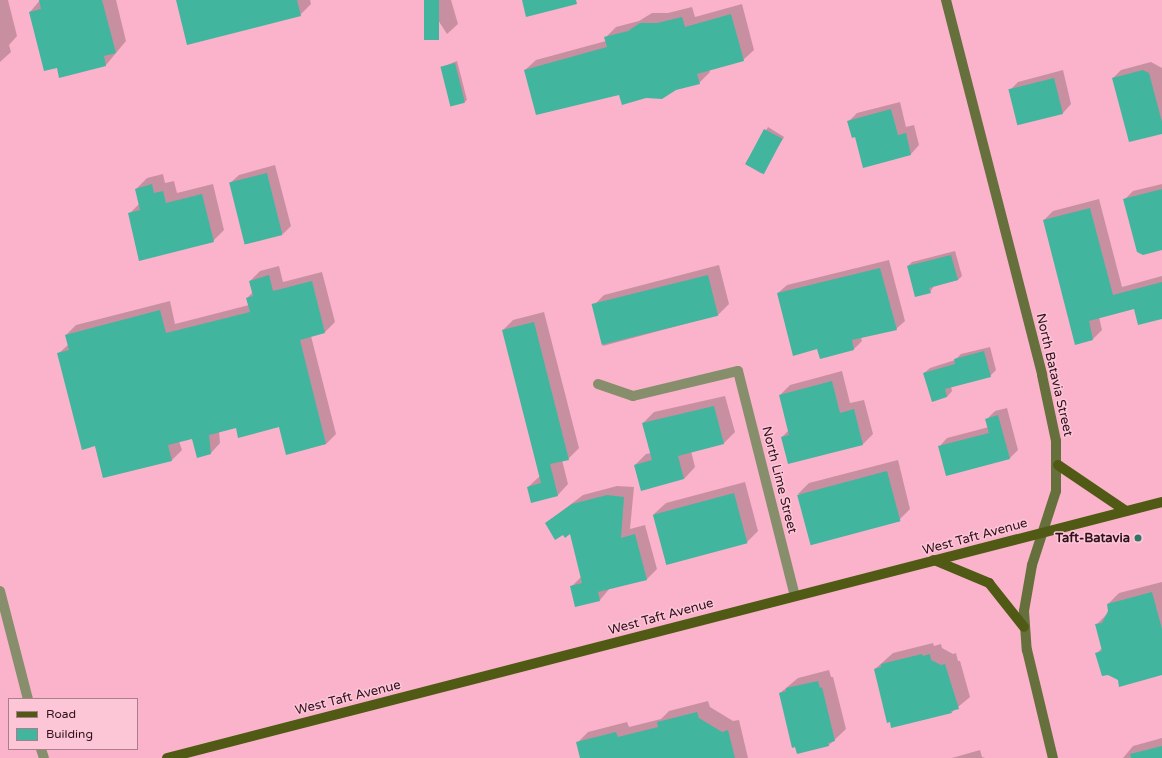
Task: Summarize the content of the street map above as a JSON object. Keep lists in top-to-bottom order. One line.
{"streets":{"main road":["North Batavia Street","West Taft Avenue"],"street":["North Lime Street"]},"crossings":[["North Batavia Street","West Taft Avenue"],["North Lime Street","West Taft Avenue"]],"places":["Taft-Batavia"],"legend":["Road","Building"]}
